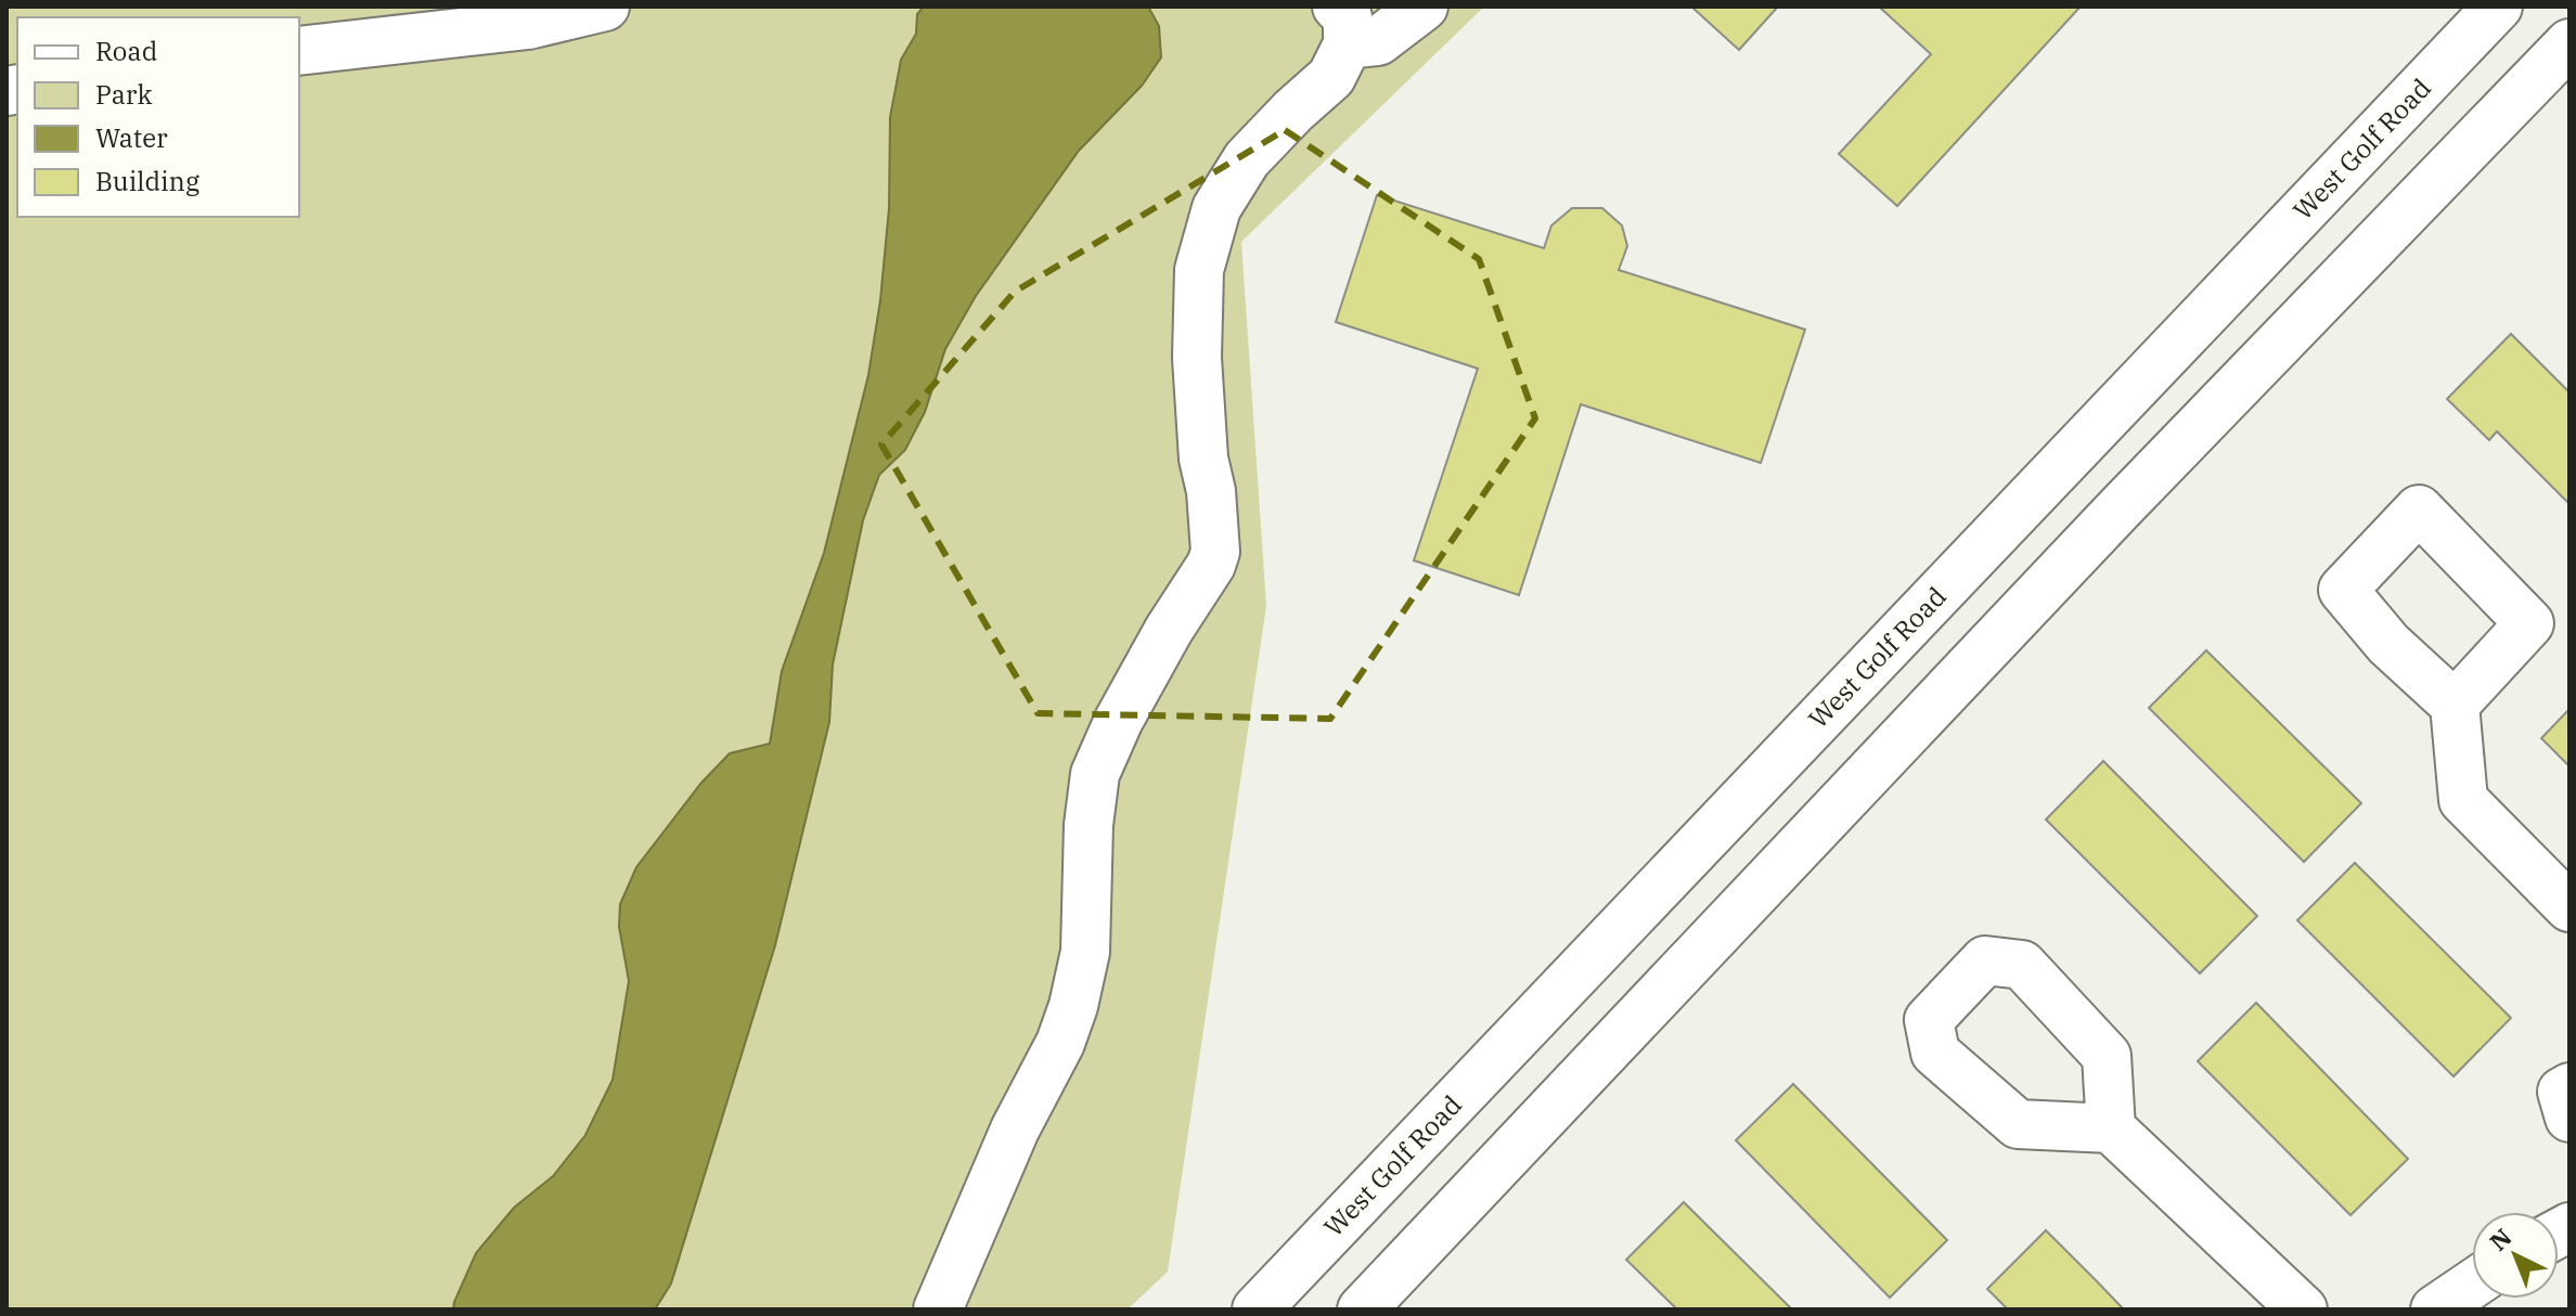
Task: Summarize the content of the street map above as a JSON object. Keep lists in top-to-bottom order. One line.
{"streets":{"main road":["West Golf Road"]},"legend":["Road","Park","Water","Building"],"north":"top left"}
